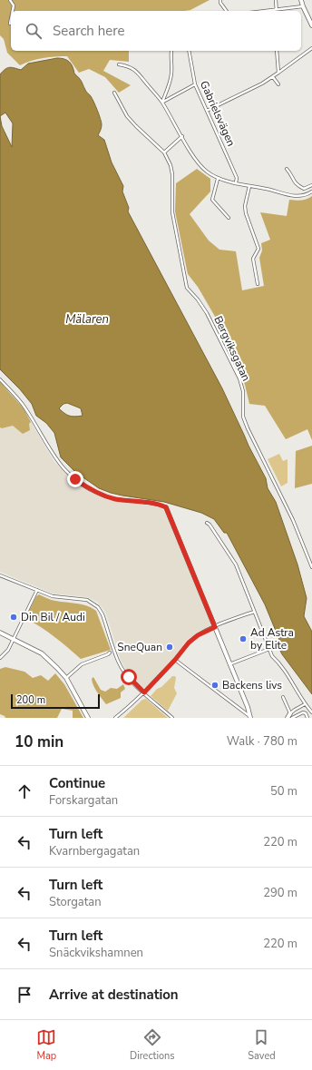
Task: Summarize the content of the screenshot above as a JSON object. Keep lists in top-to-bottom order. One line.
{"streets":{"street":["Gabrielsvägen","Bergviksgatan"]},"water":["Mälaren"],"places":["Din Bil / Audi","Ad Astra by Elite","SneQuan","Backens livs"],"scale_bar":"200 m","page":{"search":"Search here","scale":"200 m","heading":["10 min","Walk · 780 m"],"list":[["Continue","Forskargatan","50 m"],["Turn left","Kvarnbergagatan","220 m"],["Turn left","Storgatan","290 m"],["Turn left","Snäckvikshamnen","220 m"],"Arrive at destination"],"nav":["Map","Directions","Saved"]}}
